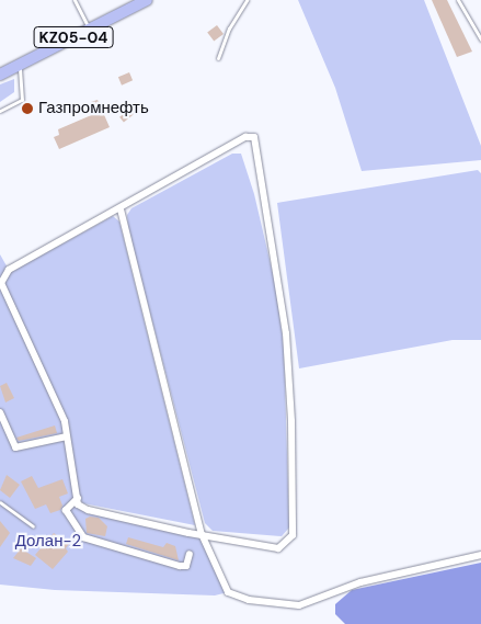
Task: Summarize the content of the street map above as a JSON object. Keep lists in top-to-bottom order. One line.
{"streets":{"main road":["KZ05-04"]},"parks":["Долан-2"],"places":["Газпромнефть"]}
